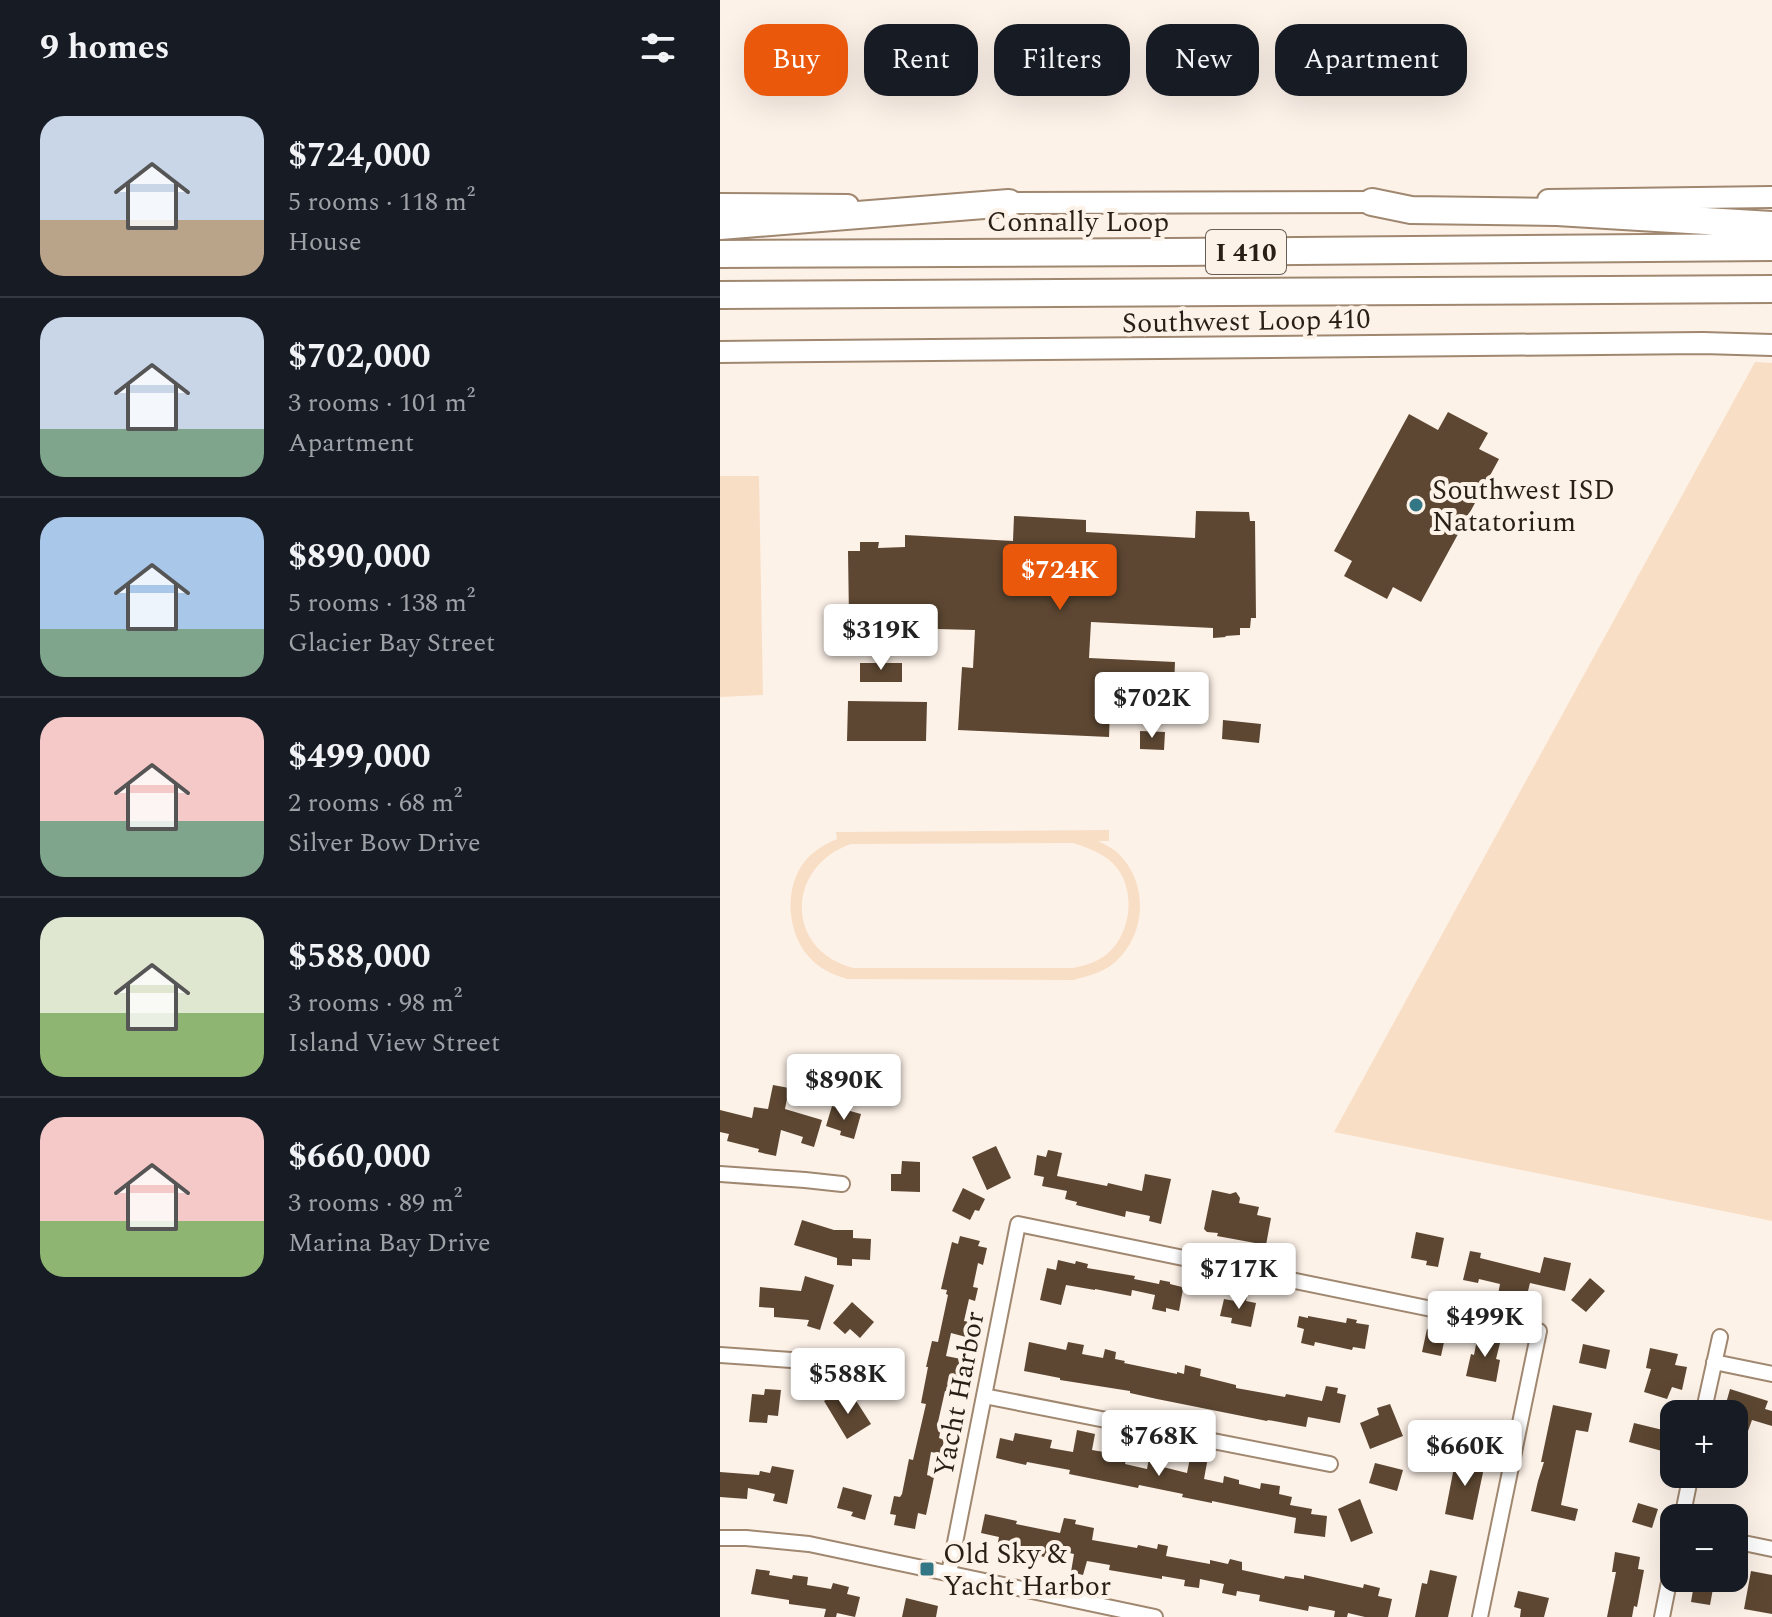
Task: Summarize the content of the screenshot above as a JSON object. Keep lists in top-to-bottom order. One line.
{"streets":{"highway":["Connally Loop","I 410"],"main road":["Southwest Loop 410"],"street":["Yacht Harbor"]},"places":{"other":["Southwest ISD Natatorium"],"transit":["Old Sky & Yacht Harbor"]},"page":{"heading":"9 homes","chip":["Buy","Rent","Filters","New","Apartment"],"list":[{"name":"$724,000","note":"5 rooms · 118 m² · House"},{"name":"$702,000","note":"3 rooms · 101 m² · Apartment"},{"name":"$890,000","note":"5 rooms · 138 m² · Glacier Bay Street"},{"name":"$499,000","note":"2 rooms · 68 m² · Silver Bow Drive"},{"name":"$588,000","note":"3 rooms · 98 m² · Island View Street"},{"name":"$660,000","note":"3 rooms · 89 m² · Marina Bay Drive"}],"price":["$724K","$319K","$702K","$890K","$717K","$499K","$588K","$768K","$660K"],"map_buttons":["+","−"]}}
